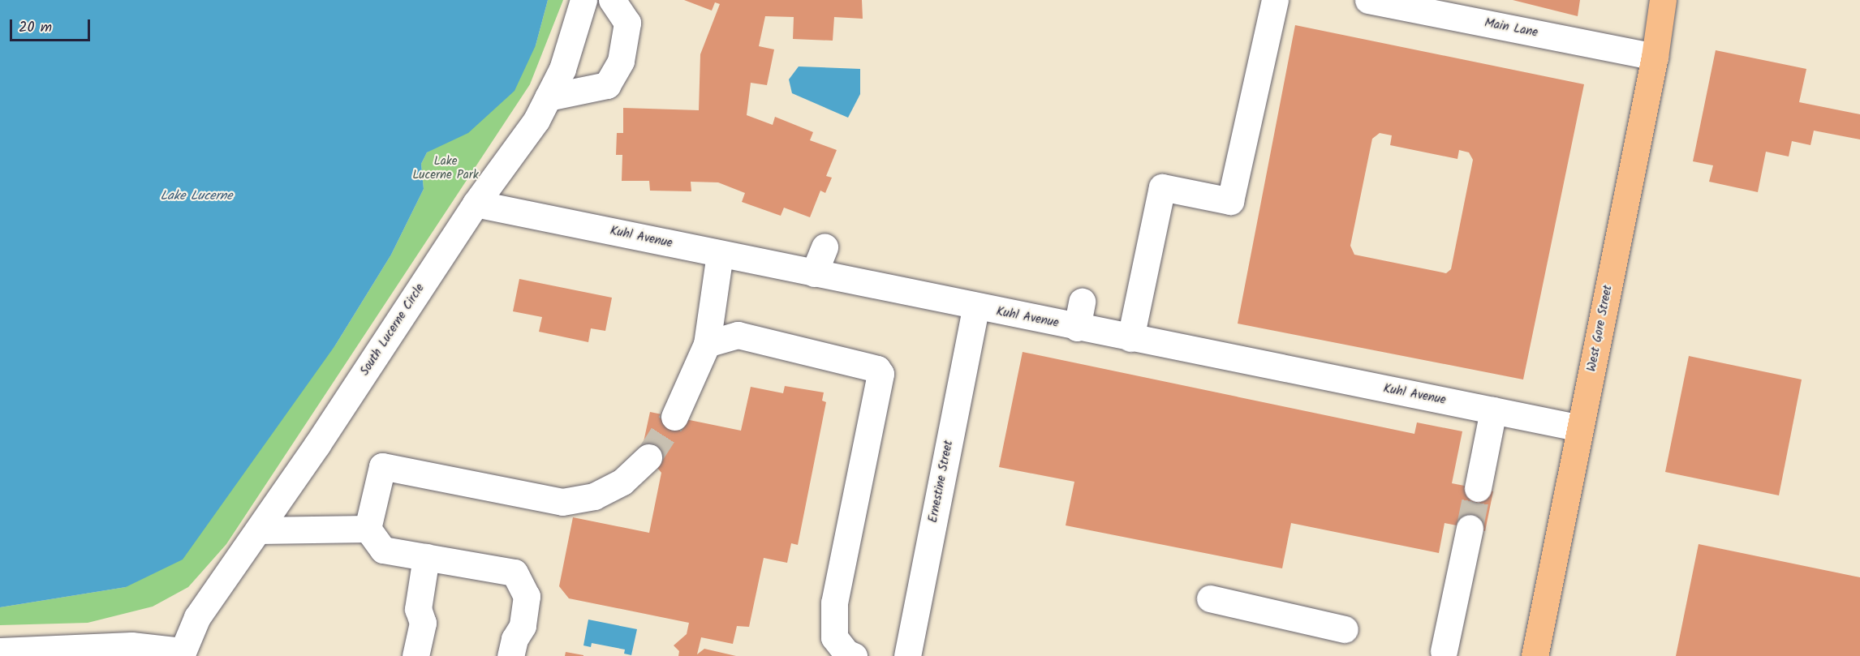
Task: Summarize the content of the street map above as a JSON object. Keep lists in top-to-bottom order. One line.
{"streets":{"main road":["West Gore Street"],"street":["Main Lane","Kuhl Avenue","South Lucerne Circle","Ernestine Street"]},"crossings":[["Main Lane","West Gore Street"],["Kuhl Avenue","West Gore Street"],["Kuhl Avenue","South Lucerne Circle"],["Kuhl Avenue","Ernestine Street"]],"water":["Lake Lucerne"],"parks":["Lake Lucerne Park"],"scale_bar":"20 m"}
